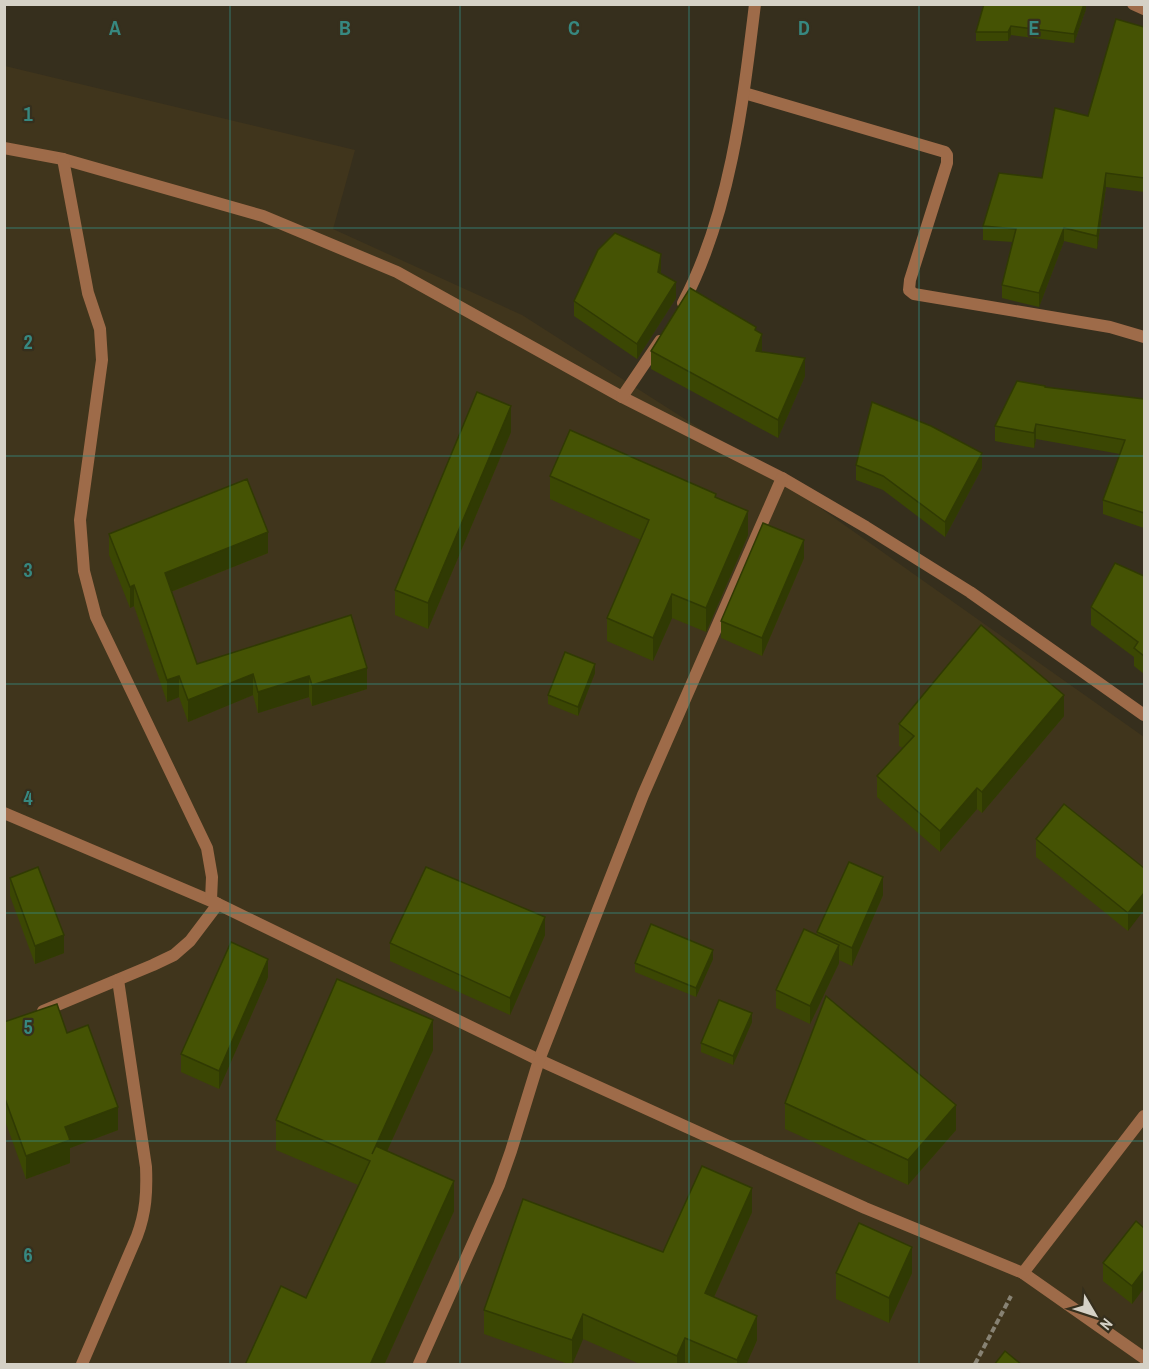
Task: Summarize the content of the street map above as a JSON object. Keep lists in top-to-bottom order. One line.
{"north":"bottom right","grid":{"columns":["A","B","C","D","E"],"rows":["1","2","3","4","5","6"]}}
